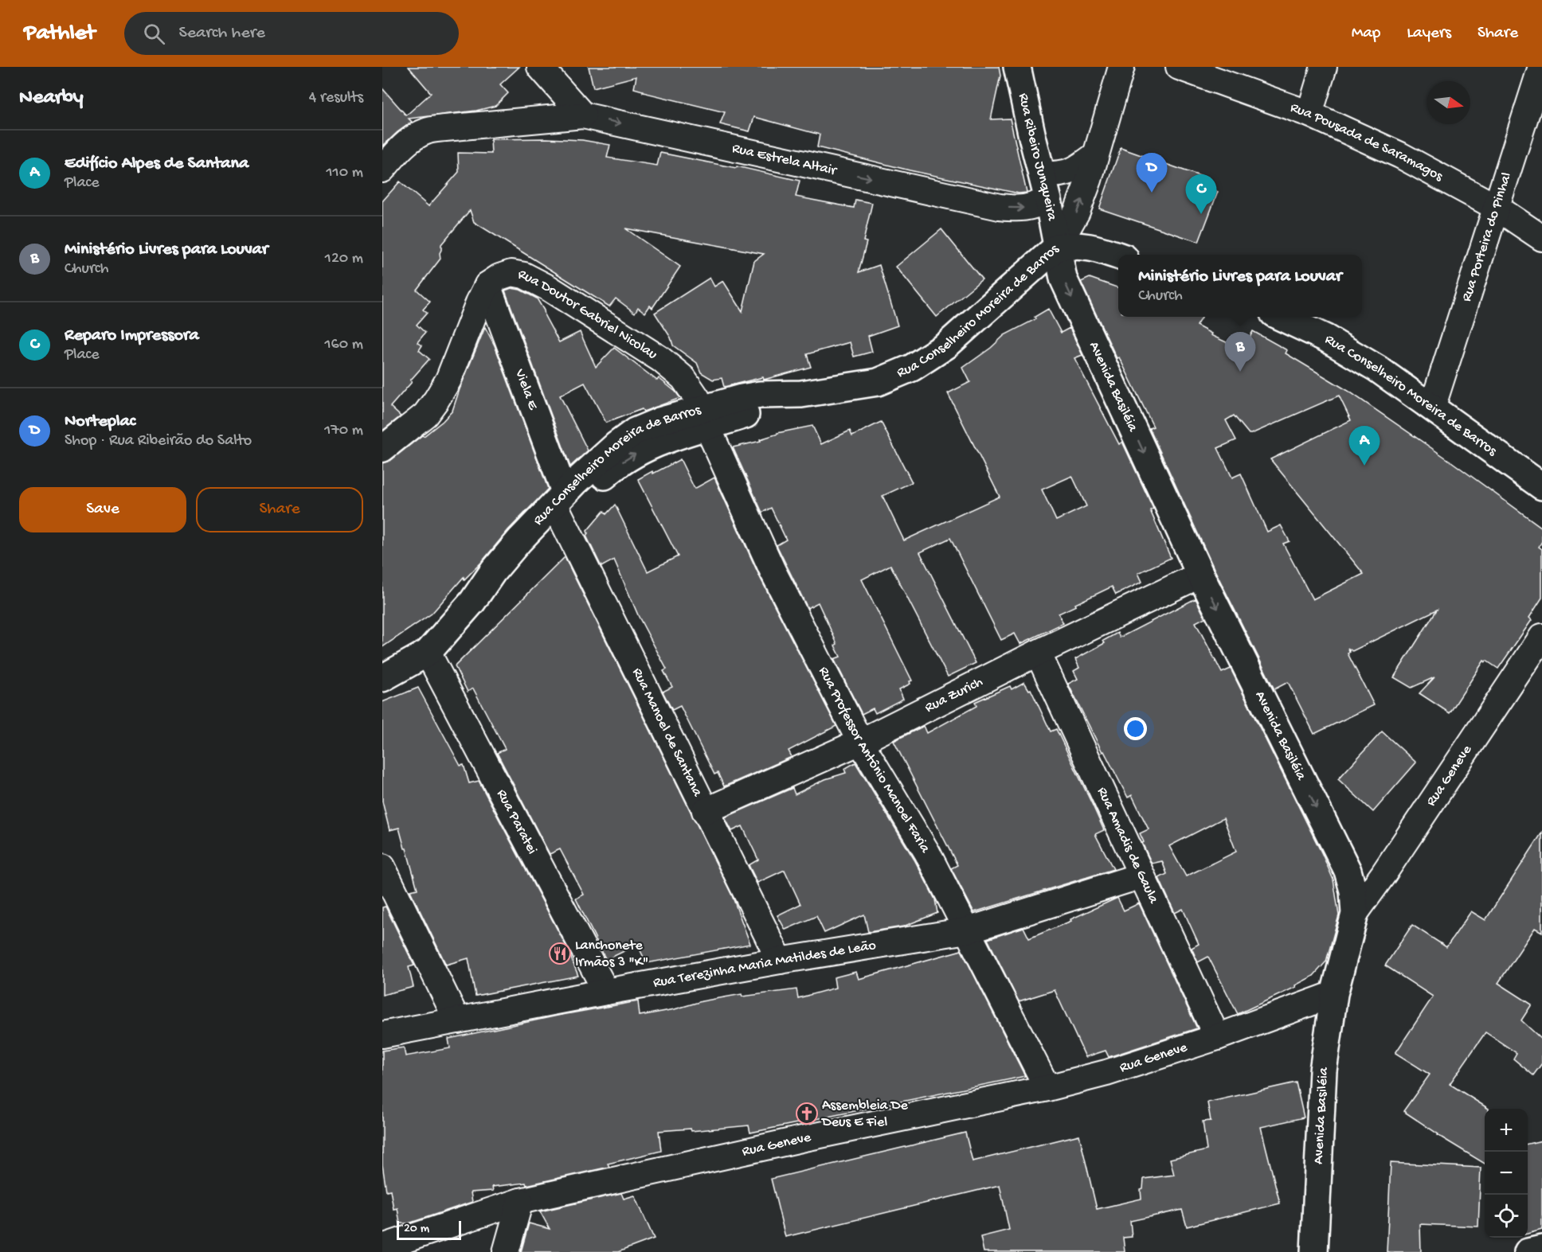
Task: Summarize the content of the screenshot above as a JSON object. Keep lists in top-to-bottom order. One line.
{"streets":{"street":["Rua Pousada de Saramagos","Rua Ribeiro Junqueira","Rua Estrela Altair","Rua Porteira do Pinhal","Rua Conselheiro Moreira de Barros","Rua Doutor Gabriel Nicolau","Avenida Basiléia","Viela E","Rua Zurich","Rua Manoel de Santana","Rua Professor Antônio Manoel Faria","Rua Geneve","Rua Paratei","Rua Amadis de Gaula","Rua Terezinha Maria Matildes de Leão"]},"crossings":[["Rua Pousada de Saramagos","Rua Porteira do Pinhal"],["Rua Ribeiro Junqueira","Rua Estrela Altair"],["Rua Ribeiro Junqueira","Rua Conselheiro Moreira de Barros"],["Rua Ribeiro Junqueira","Avenida Basiléia"],["Rua Porteira do Pinhal","Rua Conselheiro Moreira de Barros"],["Rua Conselheiro Moreira de Barros","Rua Doutor Gabriel Nicolau"],["Rua Conselheiro Moreira de Barros","Avenida Basiléia"],["Rua Conselheiro Moreira de Barros","Viela E"],["Rua Conselheiro Moreira de Barros","Rua Manoel de Santana"],["Rua Conselheiro Moreira de Barros","Rua Professor Antônio Manoel Faria"],["Rua Conselheiro Moreira de Barros","Rua Paratei"],["Rua Doutor Gabriel Nicolau","Viela E"],["Rua Doutor Gabriel Nicolau","Rua Professor Antônio Manoel Faria"],["Avenida Basiléia","Rua Zurich"],["Avenida Basiléia","Rua Geneve"],["Viela E","Rua Manoel de Santana"],["Rua Zurich","Rua Manoel de Santana"],["Rua Zurich","Rua Professor Antônio Manoel Faria"],["Rua Zurich","Rua Amadis de Gaula"],["Rua Manoel de Santana","Rua Terezinha Maria Matildes de Leão"],["Rua Professor Antônio Manoel Faria","Rua Geneve"],["Rua Professor Antônio Manoel Faria","Rua Terezinha Maria Matildes de Leão"],["Rua Geneve","Rua Amadis de Gaula"],["Rua Paratei","Rua Terezinha Maria Matildes de Leão"],["Rua Amadis de Gaula","Rua Terezinha Maria Matildes de Leão"]],"one_way":["Rua Estrela Altair","Avenida Basiléia"],"places":{"restaurant":["Lanchonete Irmãos 3 \"K\""],"church":["Assembleia De Deus E Fiel"]},"scale_bar":"20 m","north":"right","page":{"header":"Pathlet","search":"Search here","nav":["Map","Layers","Share"],"heading":["Nearby","4 results"],"list":[{"mark":"A","name":"Edifício Alpes de Santana","note":"Place","value":"110 m"},{"mark":"B","name":"Ministério Livres para Louvar","note":"Church","value":"120 m"},{"mark":"C","name":"Reparo Impressora","note":"Place","value":"160 m"},{"mark":"D","name":"Norteplac","note":"Shop · Rua Ribeirão do Salto","value":"170 m"}],"pins":["D","C","B","A"],"popup":["Ministério Livres para Louvar","Church"],"buttons":["Save","Share"],"map_buttons":["+","−"],"scale":"20 m"}}
